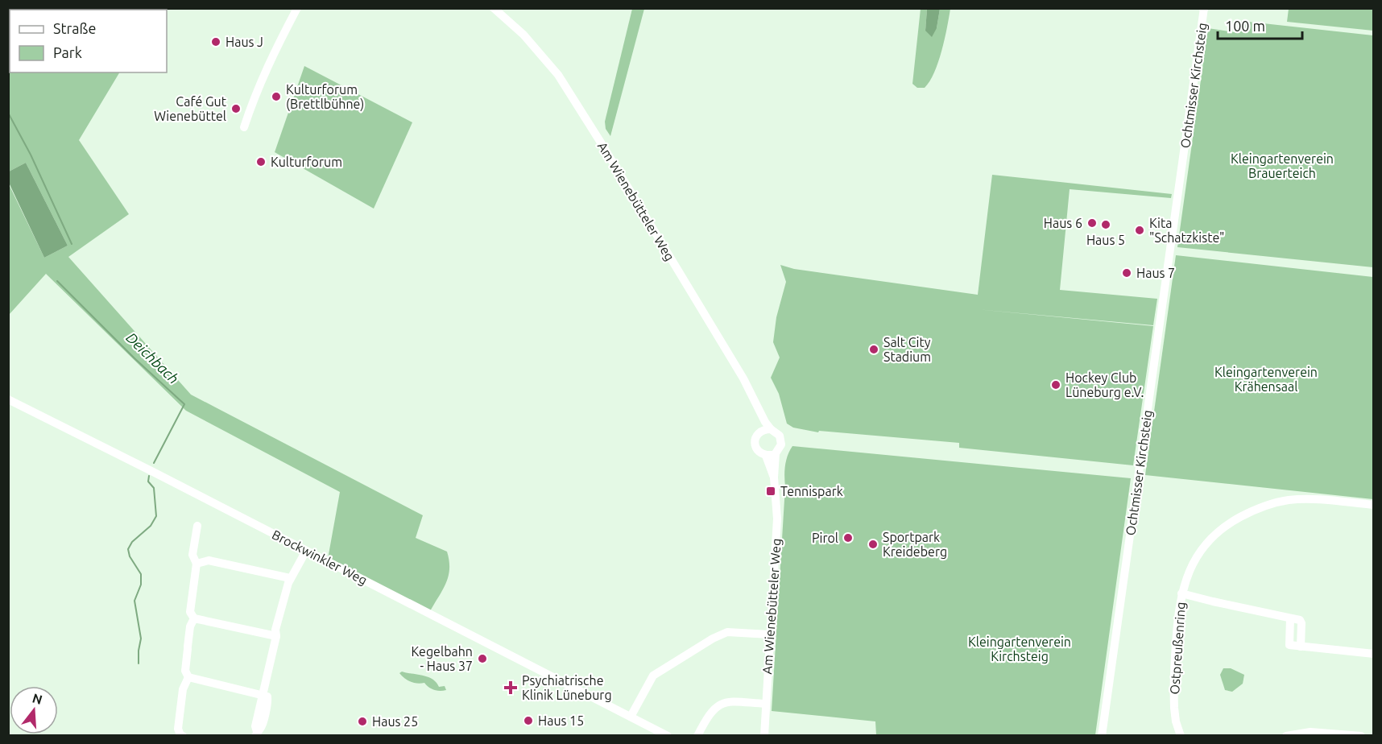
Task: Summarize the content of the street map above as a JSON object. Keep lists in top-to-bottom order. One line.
{"streets":{"street":["Ochtmisser Kirchsteig","Am Wienebütteler Weg","Brockwinkler Weg","Ostpreußenring"]},"water":["Deichbach"],"parks":["Kleingartenverein Brauerteich","Kleingartenverein Krähensaal","Kleingartenverein Kirchsteig"],"places":{"other":["Haus J","Kulturforum (Brettlbühne)","Café Gut Wienebüttel","Kulturforum","Haus 6","Haus 5","Kita \"Schatzkiste\"","Haus 7","Salt City Stadium","Hockey Club Lüneburg e.V.","Pirol","Sportpark Kreideberg","Kegelbahn - Haus 37","Haus 15","Haus 25"],"transit":["Tennispark"],"health":["Psychiatrische Klinik Lüneburg"]},"legend":["Straße","Park"],"scale_bar":"100 m","north":"top"}
